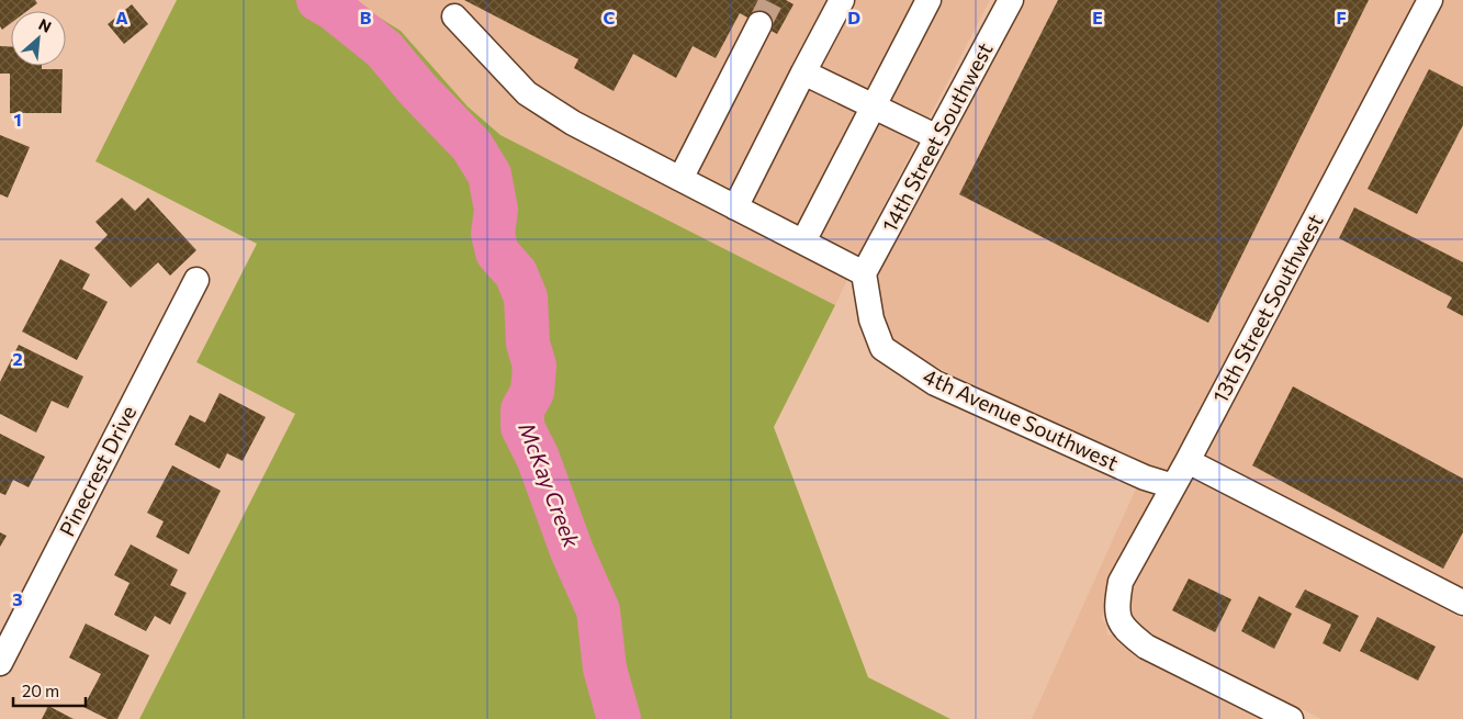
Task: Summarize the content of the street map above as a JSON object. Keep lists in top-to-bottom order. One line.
{"streets":{"street":["14th Street Southwest","13th Street Southwest","4th Avenue Southwest","Pinecrest Drive"]},"crossings":[["14th Street Southwest","4th Avenue Southwest"],["13th Street Southwest","4th Avenue Southwest"]],"water":["McKay Creek"],"scale_bar":"20 m","north":"top right","grid":{"columns":["A","B","C","D","E","F"],"rows":["1","2","3"]}}
